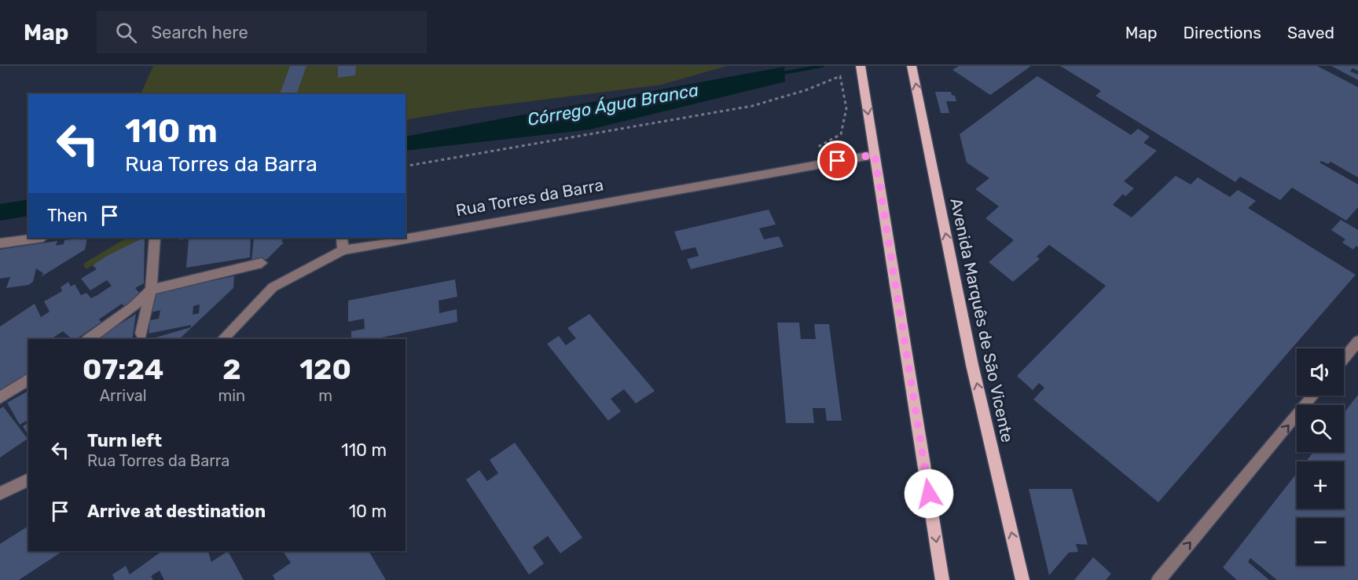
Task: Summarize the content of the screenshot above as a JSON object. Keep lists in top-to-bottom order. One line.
{"streets":{"main road":["Avenida Marquês de São Vicente"],"street":["Rua Torres da Barra"]},"water":["Córrego Água Branca"],"page":{"header":"Map","search":"Search here","nav":["Map","Directions","Saved"],"turn":["110 m","Rua Torres da Barra"],"then":"Then","eta":["07:24","Arrival","2","min","120","m"],"map_buttons":["+","−"],"list":[{"name":"Turn left","note":"Rua Torres da Barra","value":"110 m"},{"name":"Arrive at destination","value":"10 m"}]}}
